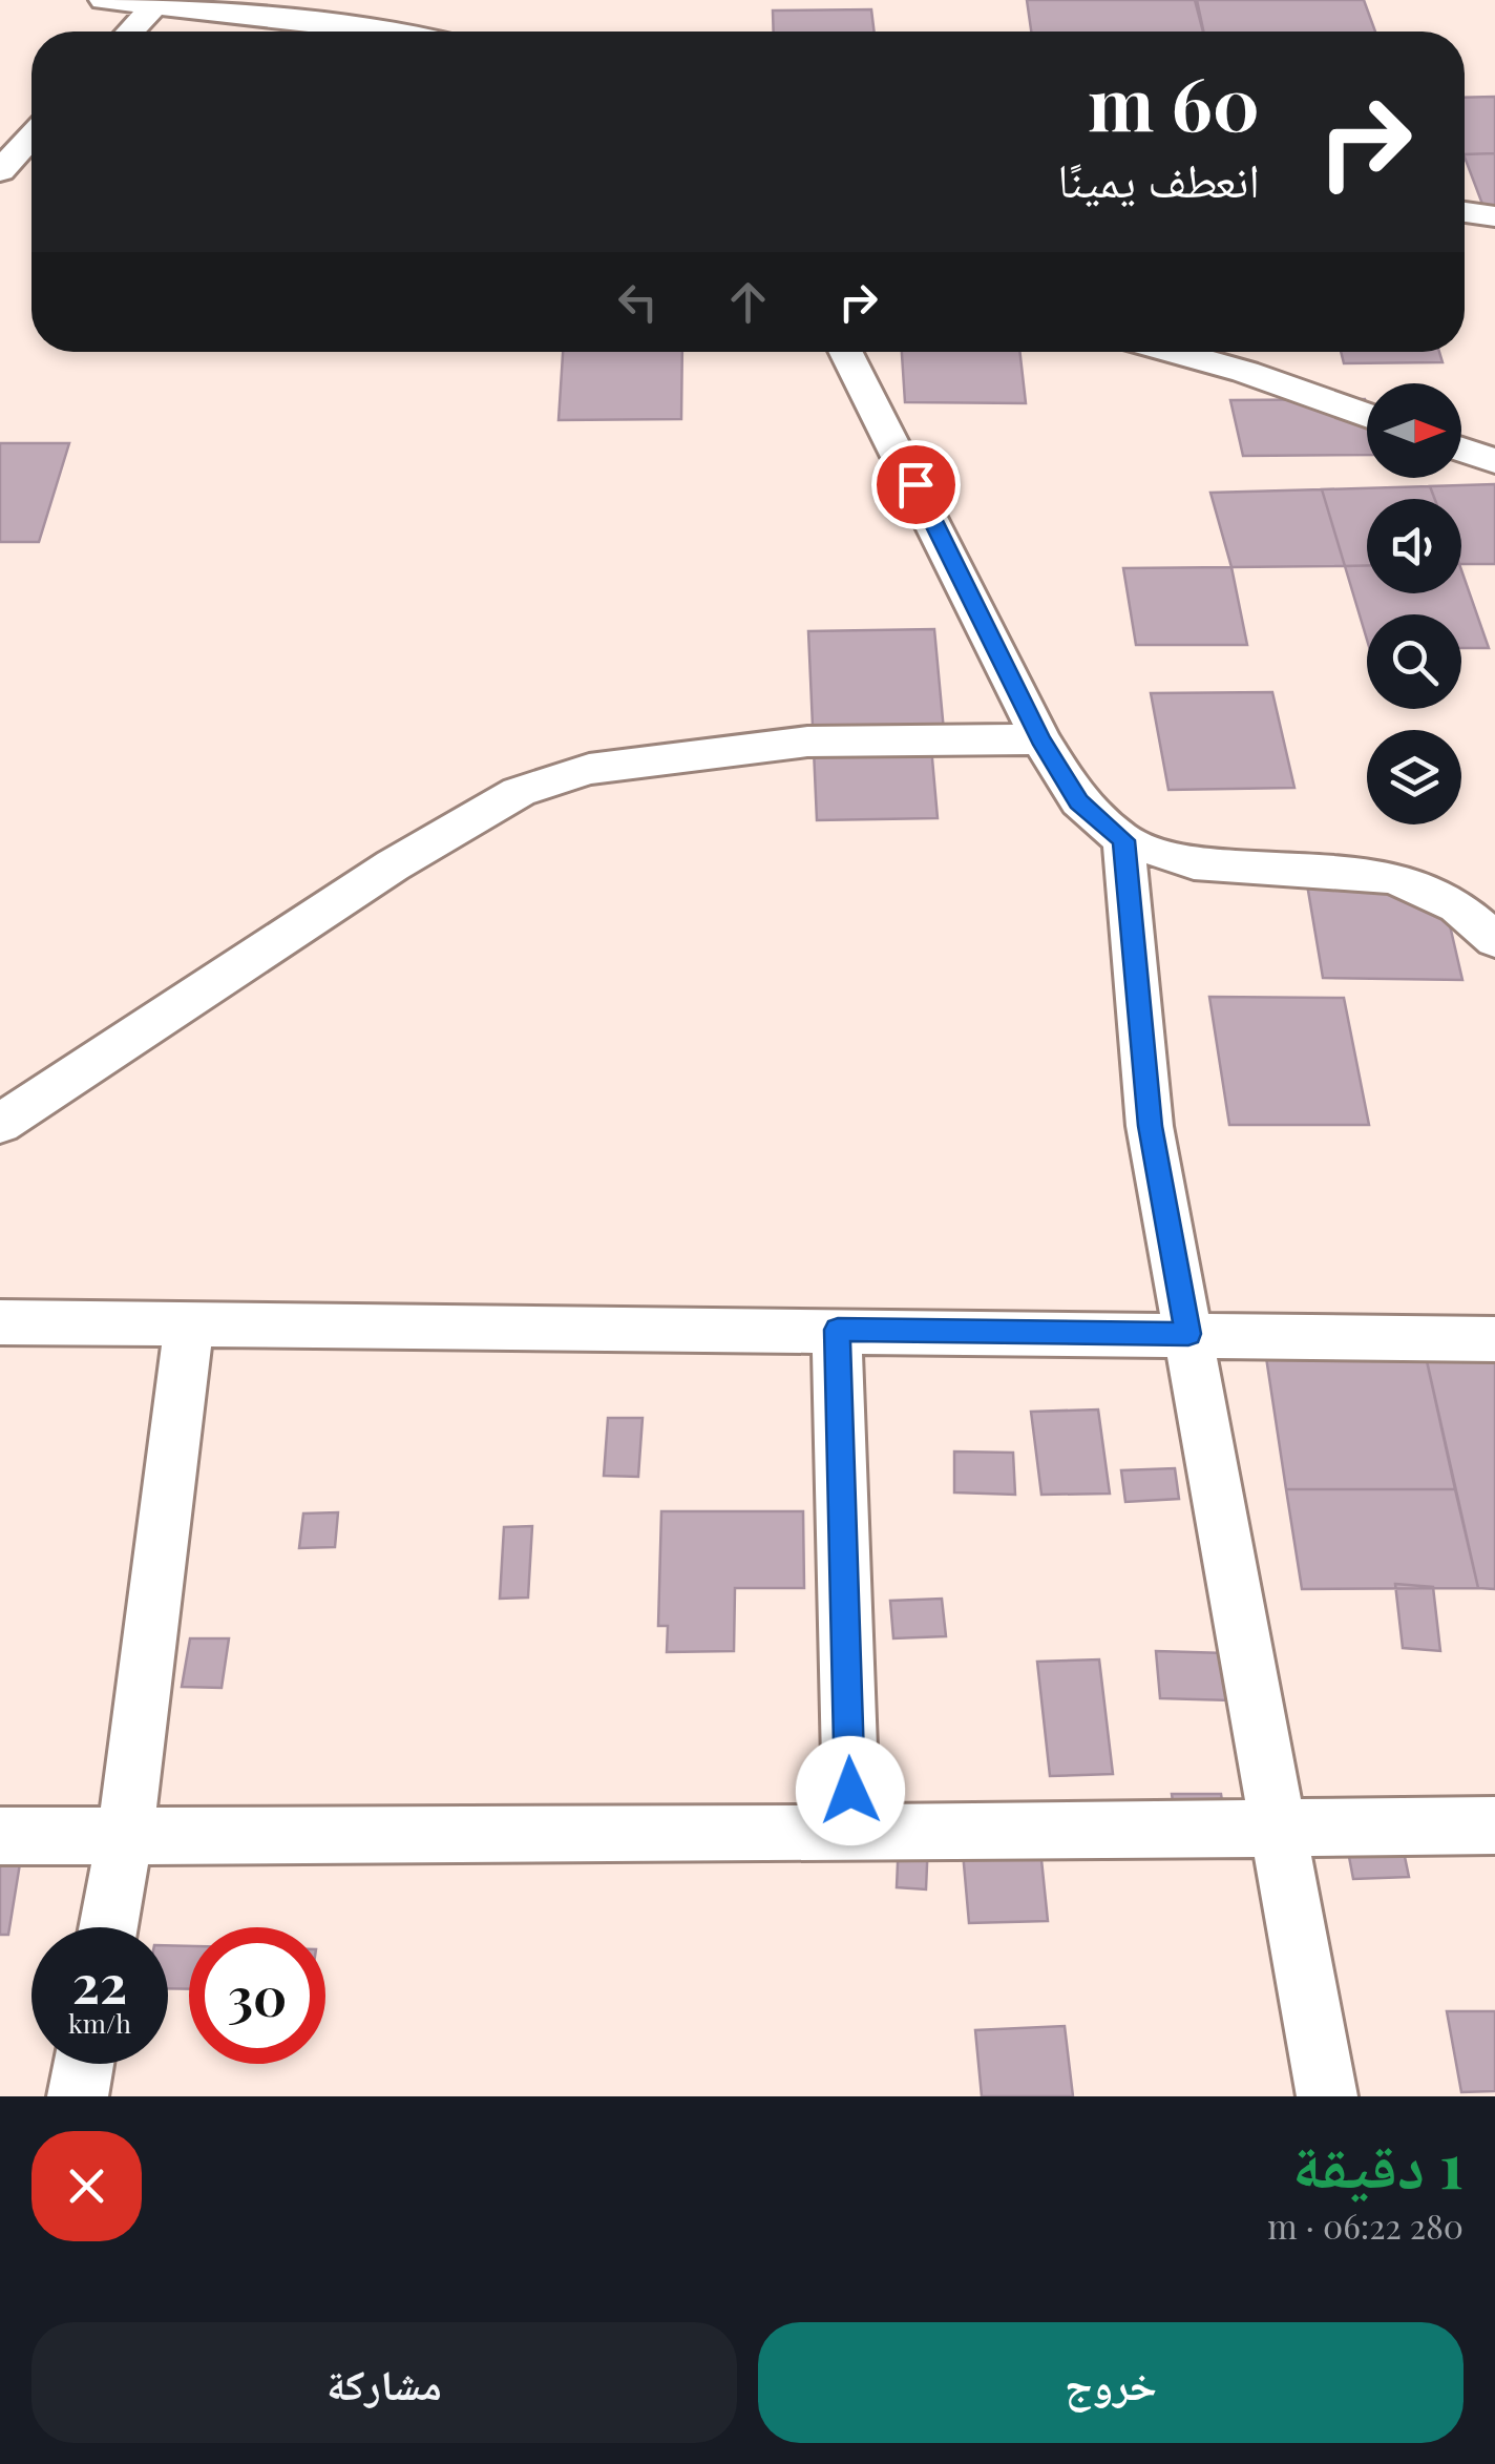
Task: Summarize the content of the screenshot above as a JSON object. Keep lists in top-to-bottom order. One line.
{"north":"right","page":{"turn":["60 m","انعطف يمينًا"],"speed":"22 km/h","limit":"30","heading":["1 دقيقة","280 m · 06:22"],"buttons":["خروج","مشاركة"]}}
